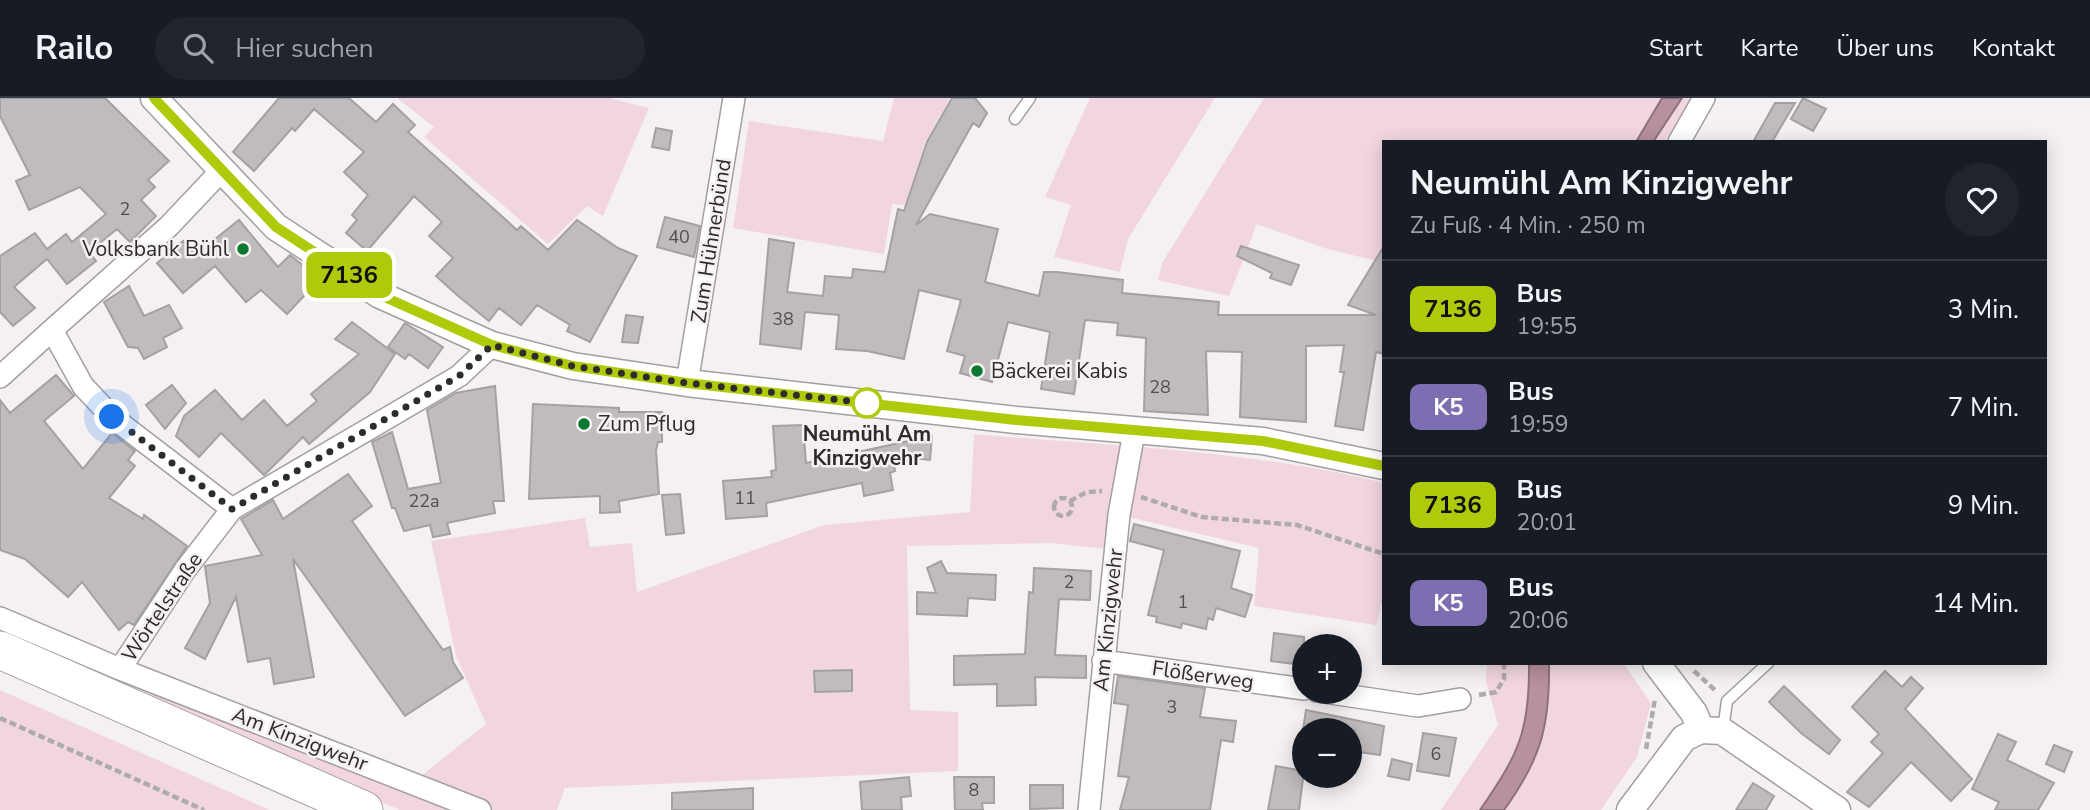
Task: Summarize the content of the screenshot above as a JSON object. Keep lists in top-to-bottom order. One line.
{"streets":{"street":["Zum Hühnerbünd","Wörtelstraße","Am Kinzigwehr","Flößerweg"]},"crossings":[["Wörtelstraße","Am Kinzigwehr"],["Am Kinzigwehr","Flößerweg"]],"places":["Volksbank Bühl","Bäckerei Kabis","Neumühl Am Kinzigwehr","Zum Pflug"],"lines":["bus line 7136"],"house_numbers":["2","40","38","28","11","22a","2","1","3","6","8"],"page":{"header":"Railo","search":"Hier suchen","nav":["Start","Karte","Über uns","Kontakt"],"on_map":"7136","heading":["Neumühl Am Kinzigwehr","Zu Fuß · 4 Min. · 250 m"],"list":[{"mark":"7136","name":"Bus","note":"19:55","value":"3 Min."},{"mark":"K5","name":"Bus","note":"19:59","value":"7 Min."},{"mark":"7136","name":"Bus","note":"20:01","value":"9 Min."},{"mark":"K5","name":"Bus","note":"20:06","value":"14 Min."}],"map_buttons":["+","−"]}}
